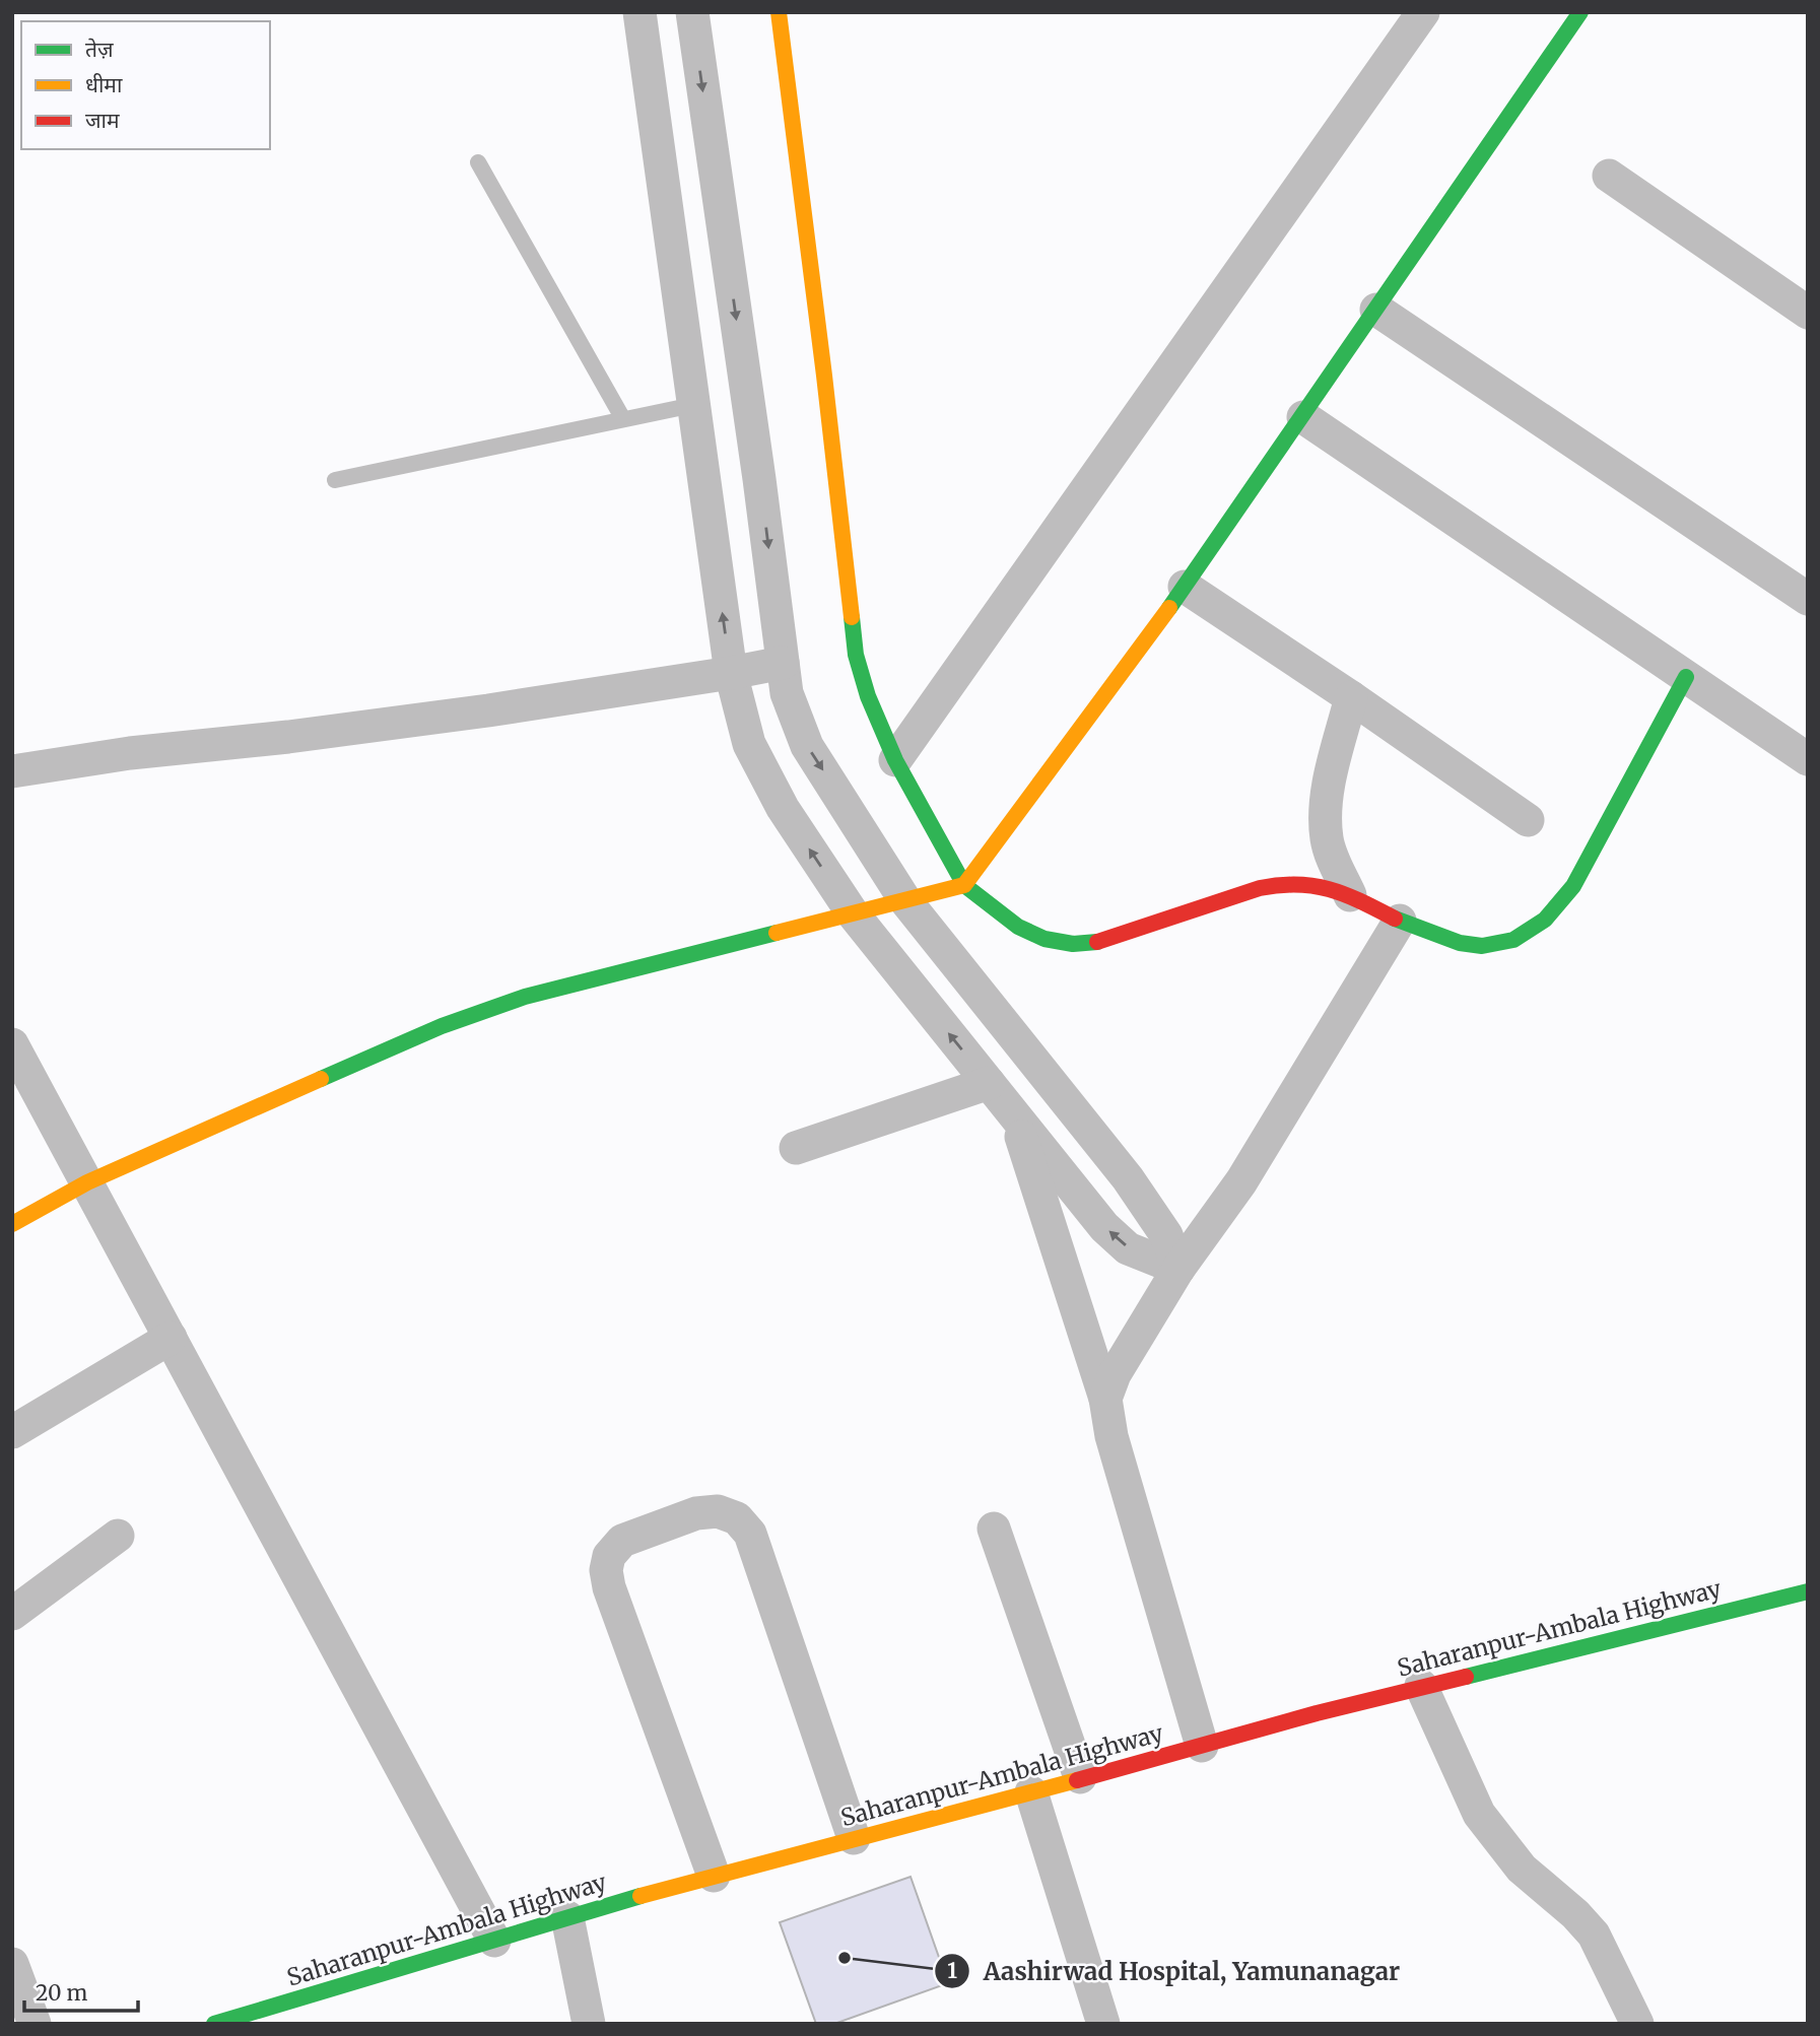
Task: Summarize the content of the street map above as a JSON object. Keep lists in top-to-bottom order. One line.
{"streets":{"street":["Saharanpur-Ambala Highway"]},"places":["Aashirwad Hospital, Yamunanagar"],"legend":["तेज़","धीमा","जाम"],"scale_bar":"20 m"}
